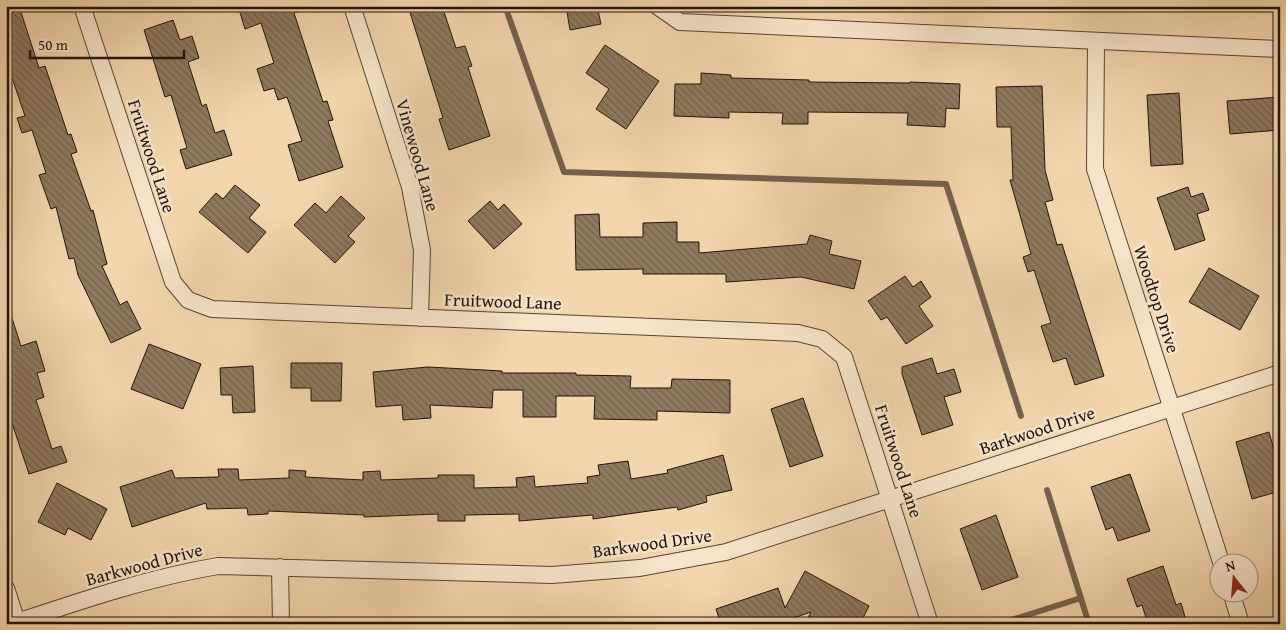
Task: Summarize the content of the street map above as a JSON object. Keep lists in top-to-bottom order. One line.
{"streets":{"street":["Vinewood Lane","Fruitwood Lane","Woodtop Drive","Barkwood Drive"]},"crossings":[["Vinewood Lane","Fruitwood Lane"],["Fruitwood Lane","Barkwood Drive"],["Woodtop Drive","Barkwood Drive"]],"scale_bar":"50 m","north":"top"}
